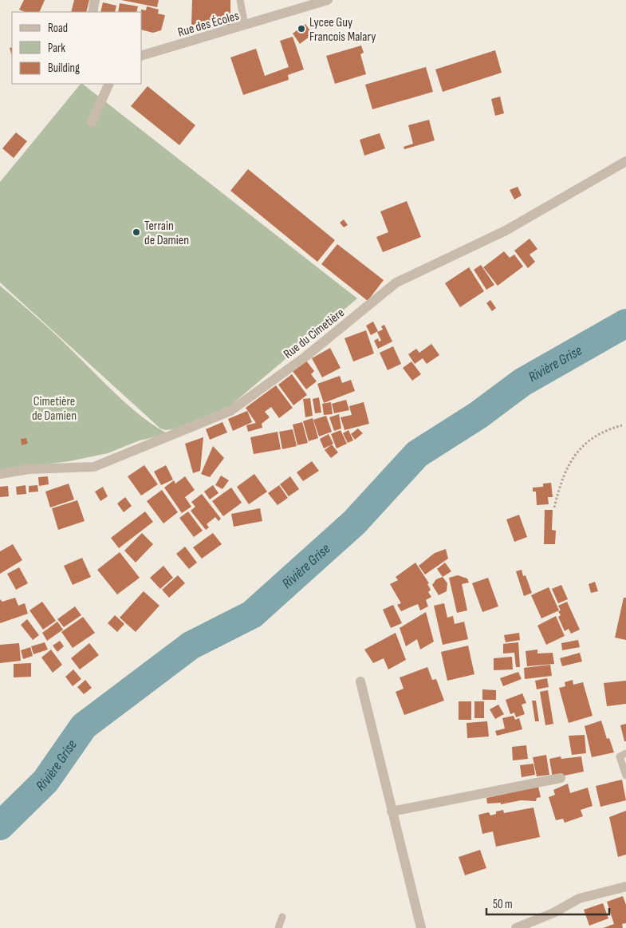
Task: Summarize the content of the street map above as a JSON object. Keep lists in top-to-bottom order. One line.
{"streets":{"street":["Rue des Écoles","Rue du Cimetière"]},"water":["Rivière Grise"],"parks":["Cimetière de Damien"],"places":["Lycee Guy Francois Malary","Terrain de Damien"],"legend":["Road","Park","Building"],"scale_bar":"50 m"}
